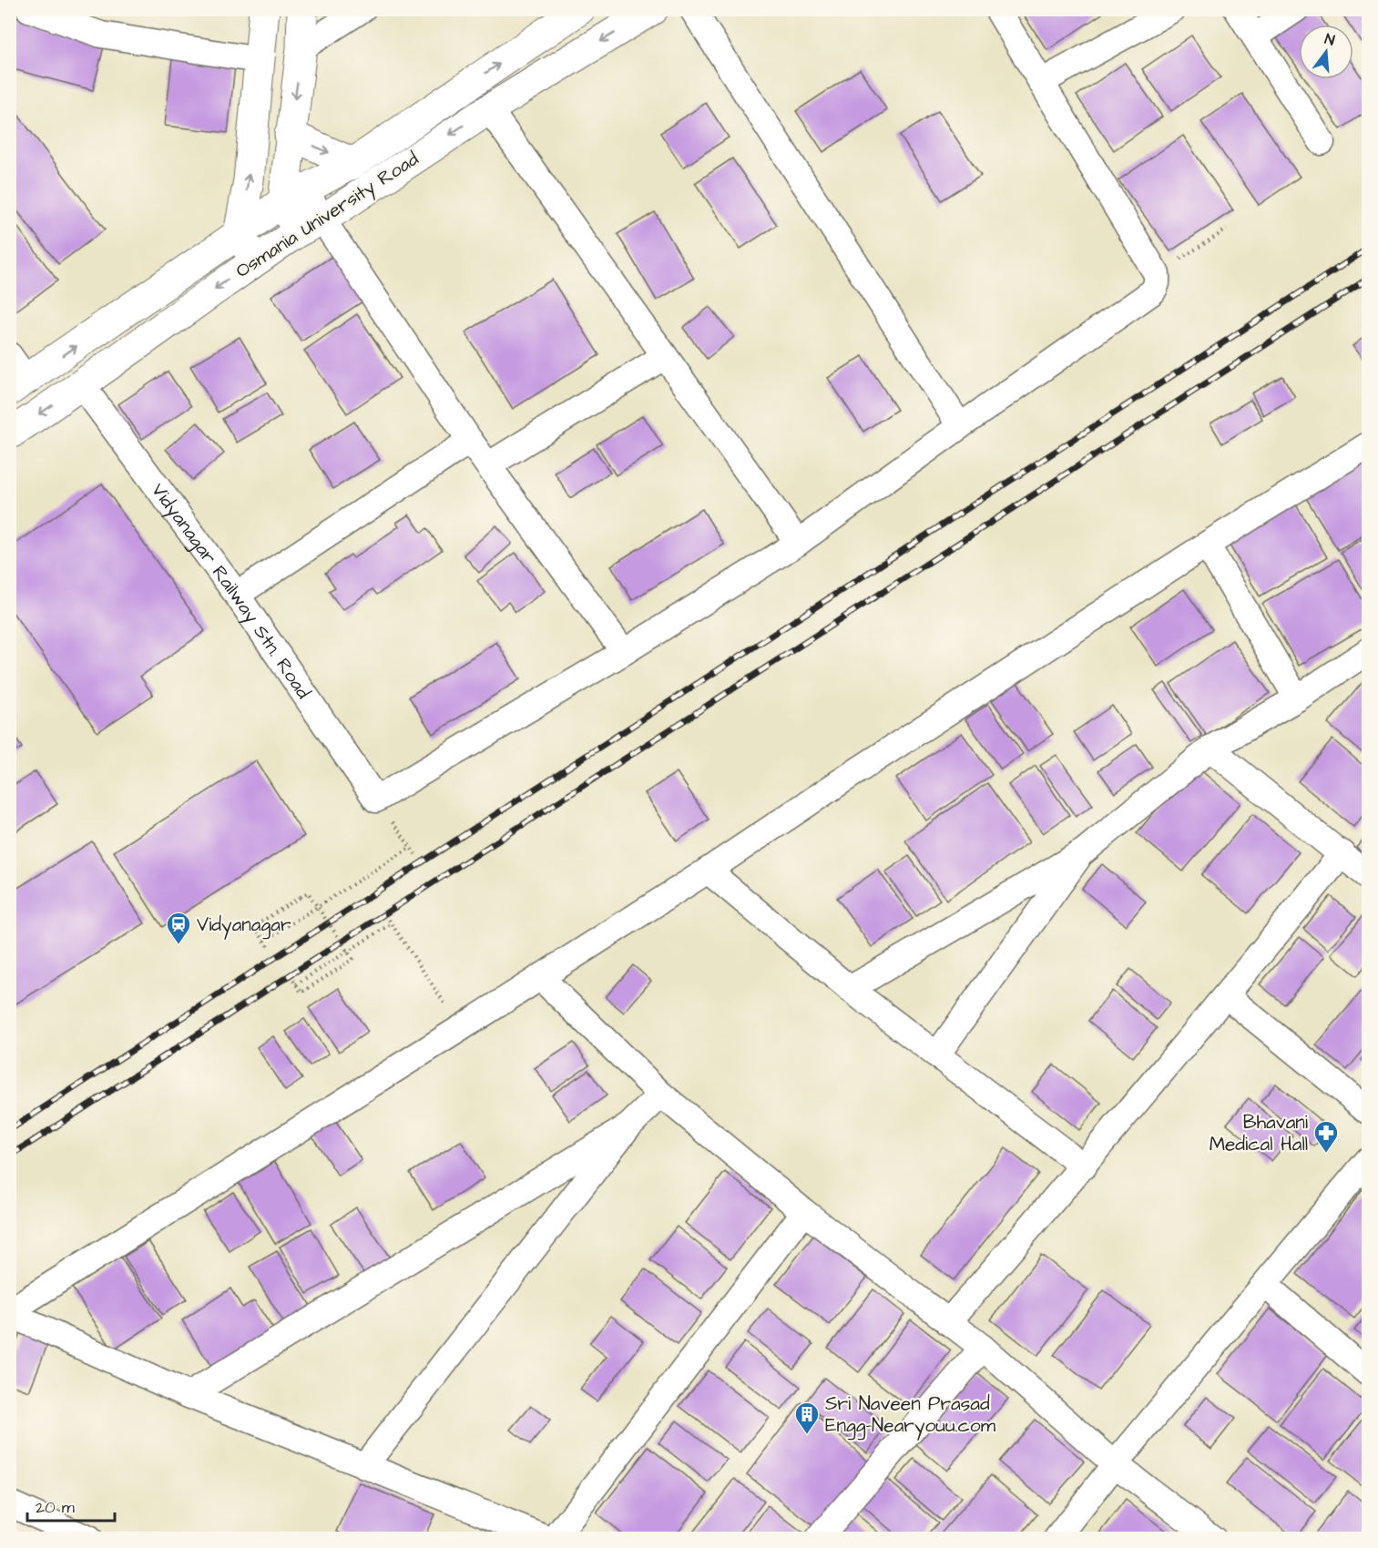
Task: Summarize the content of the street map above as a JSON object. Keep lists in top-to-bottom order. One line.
{"streets":{"main road":["Osmania University Road"],"street":["Vidyanagar Railway Stn. Road"]},"crossings":[["Osmania University Road","Vidyanagar Railway Stn. Road"]],"places":{"station":["Vidyanagar"],"pharmacy":["Bhavani Medical Hall"],"building":["Sri Naveen Prasad Engg-Nearyouu.com"]},"scale_bar":"20 m","north":"top"}
